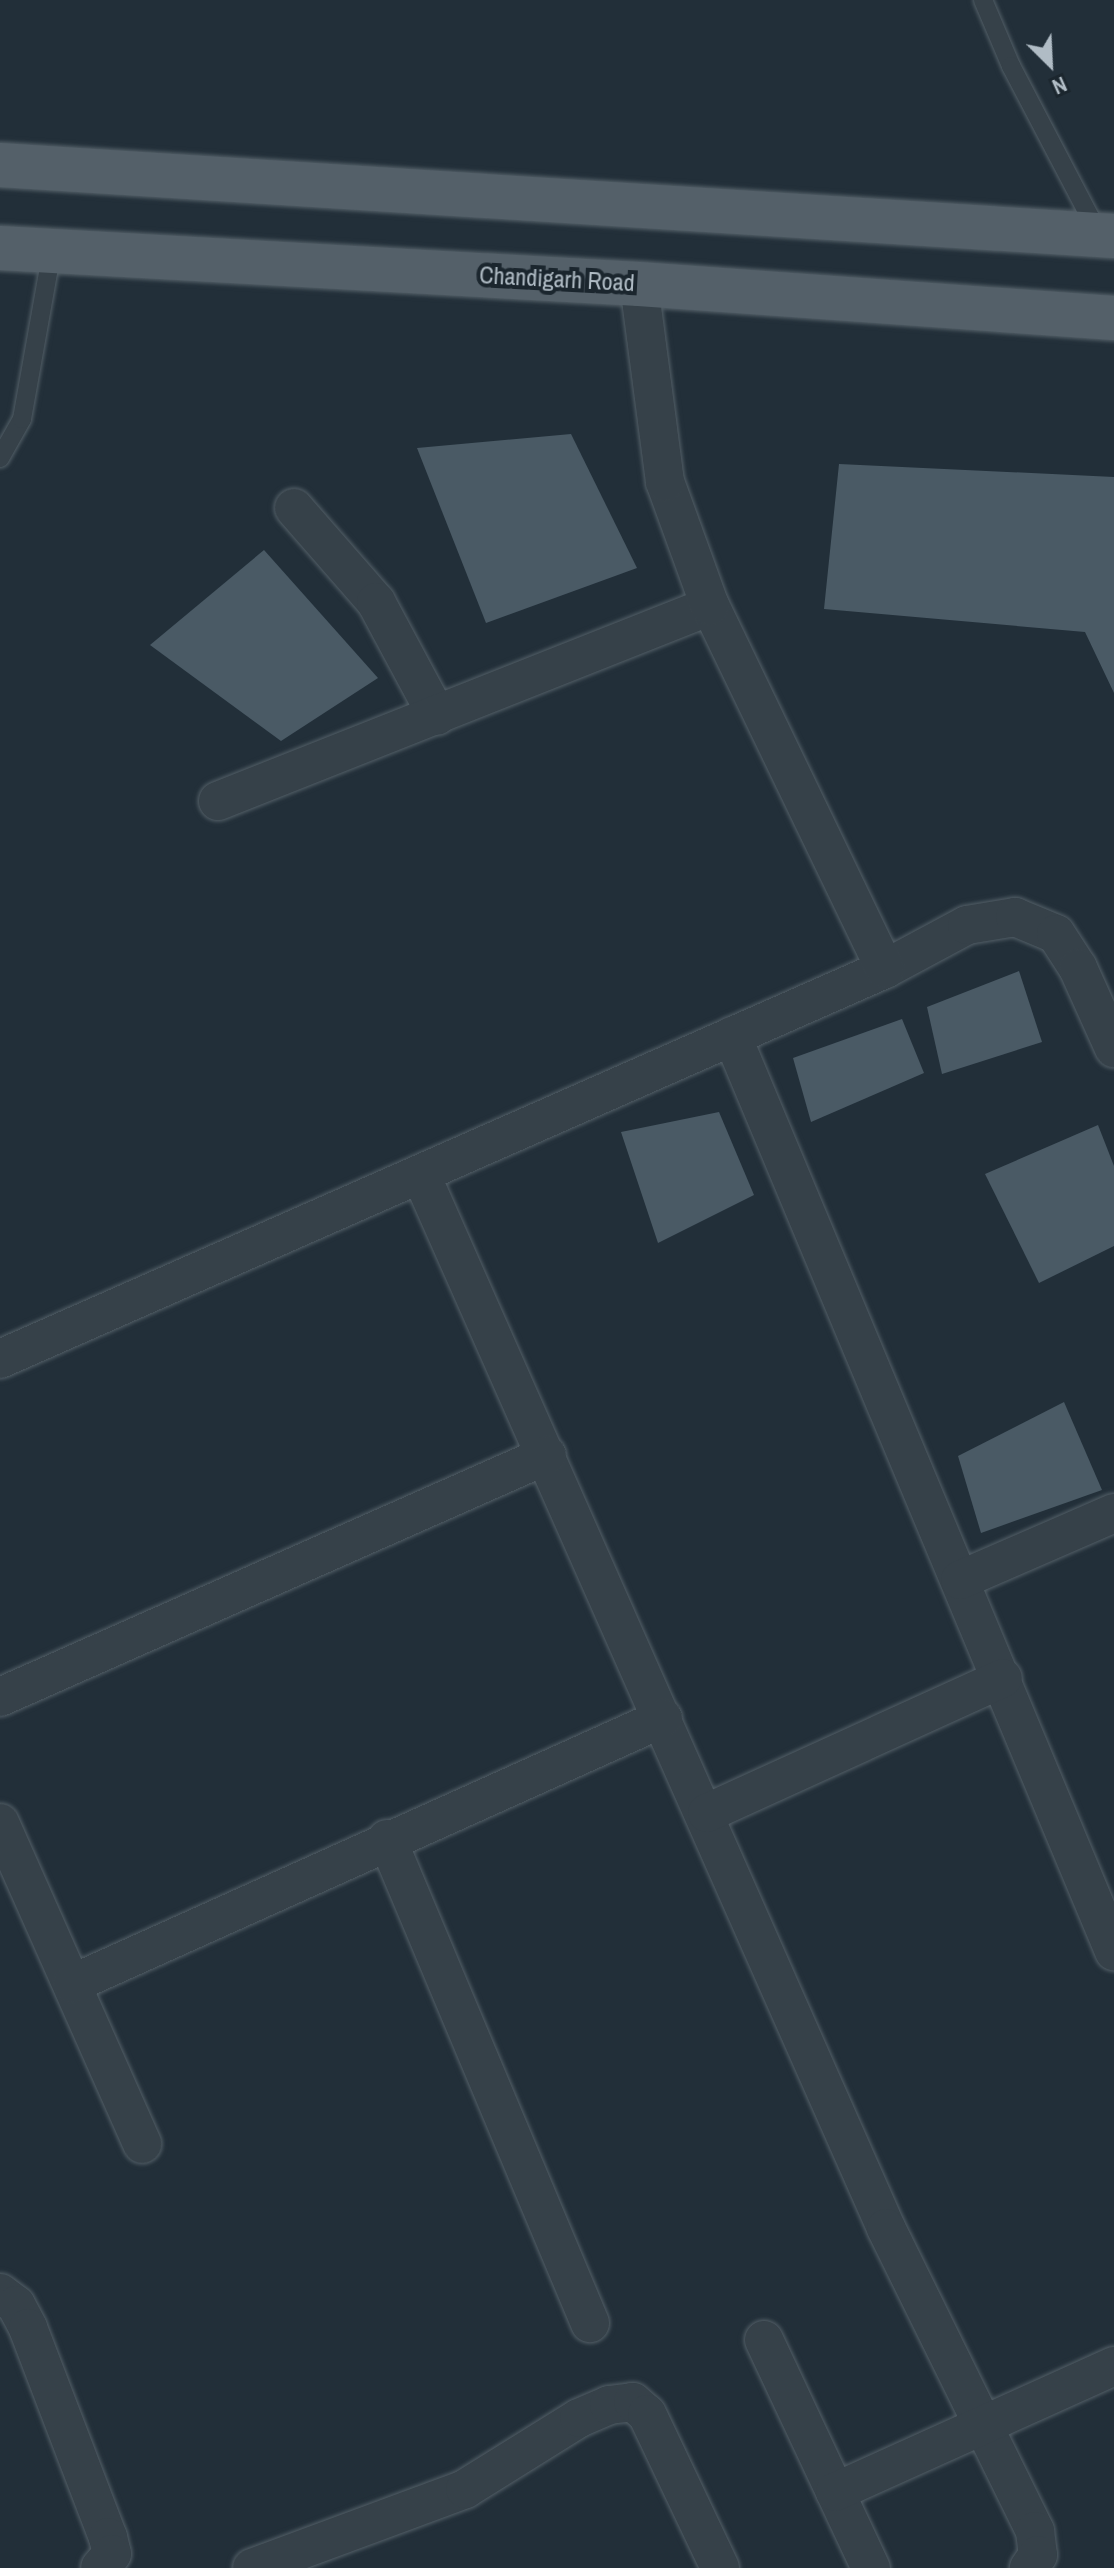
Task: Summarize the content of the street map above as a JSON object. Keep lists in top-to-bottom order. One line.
{"streets":{"main road":["Chandigarh Road"]},"north":"bottom right"}
